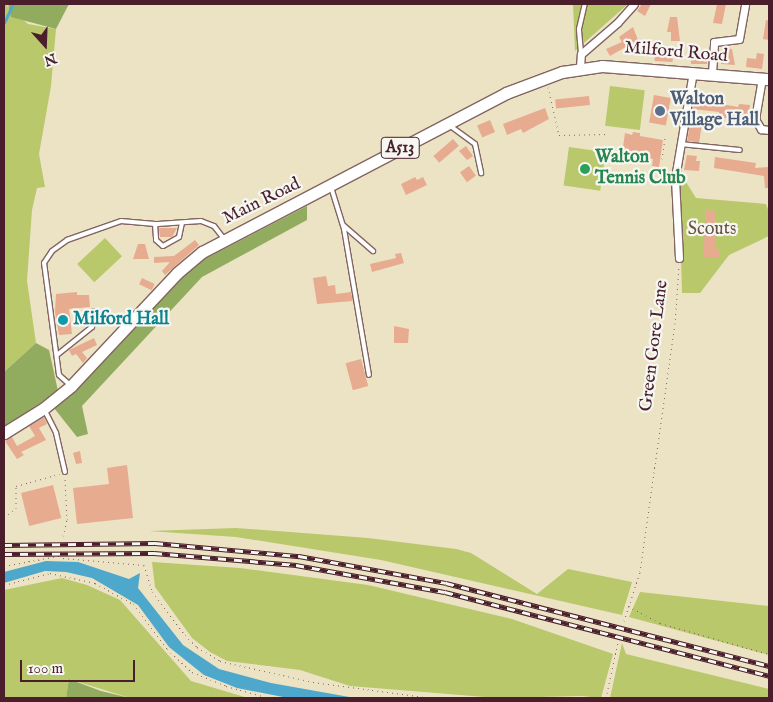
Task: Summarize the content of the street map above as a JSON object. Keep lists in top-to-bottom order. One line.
{"streets":{"highway":["Milford Road","A513","Main Road"],"street":["Green Gore Lane"]},"crossings":[["Milford Road","Main Road"],["Milford Road","Green Gore Lane"]],"parks":["Scouts"],"places":["Walton Village Hall","Walton Tennis Club","Milford Hall"],"scale_bar":"100 m","north":"bottom"}
